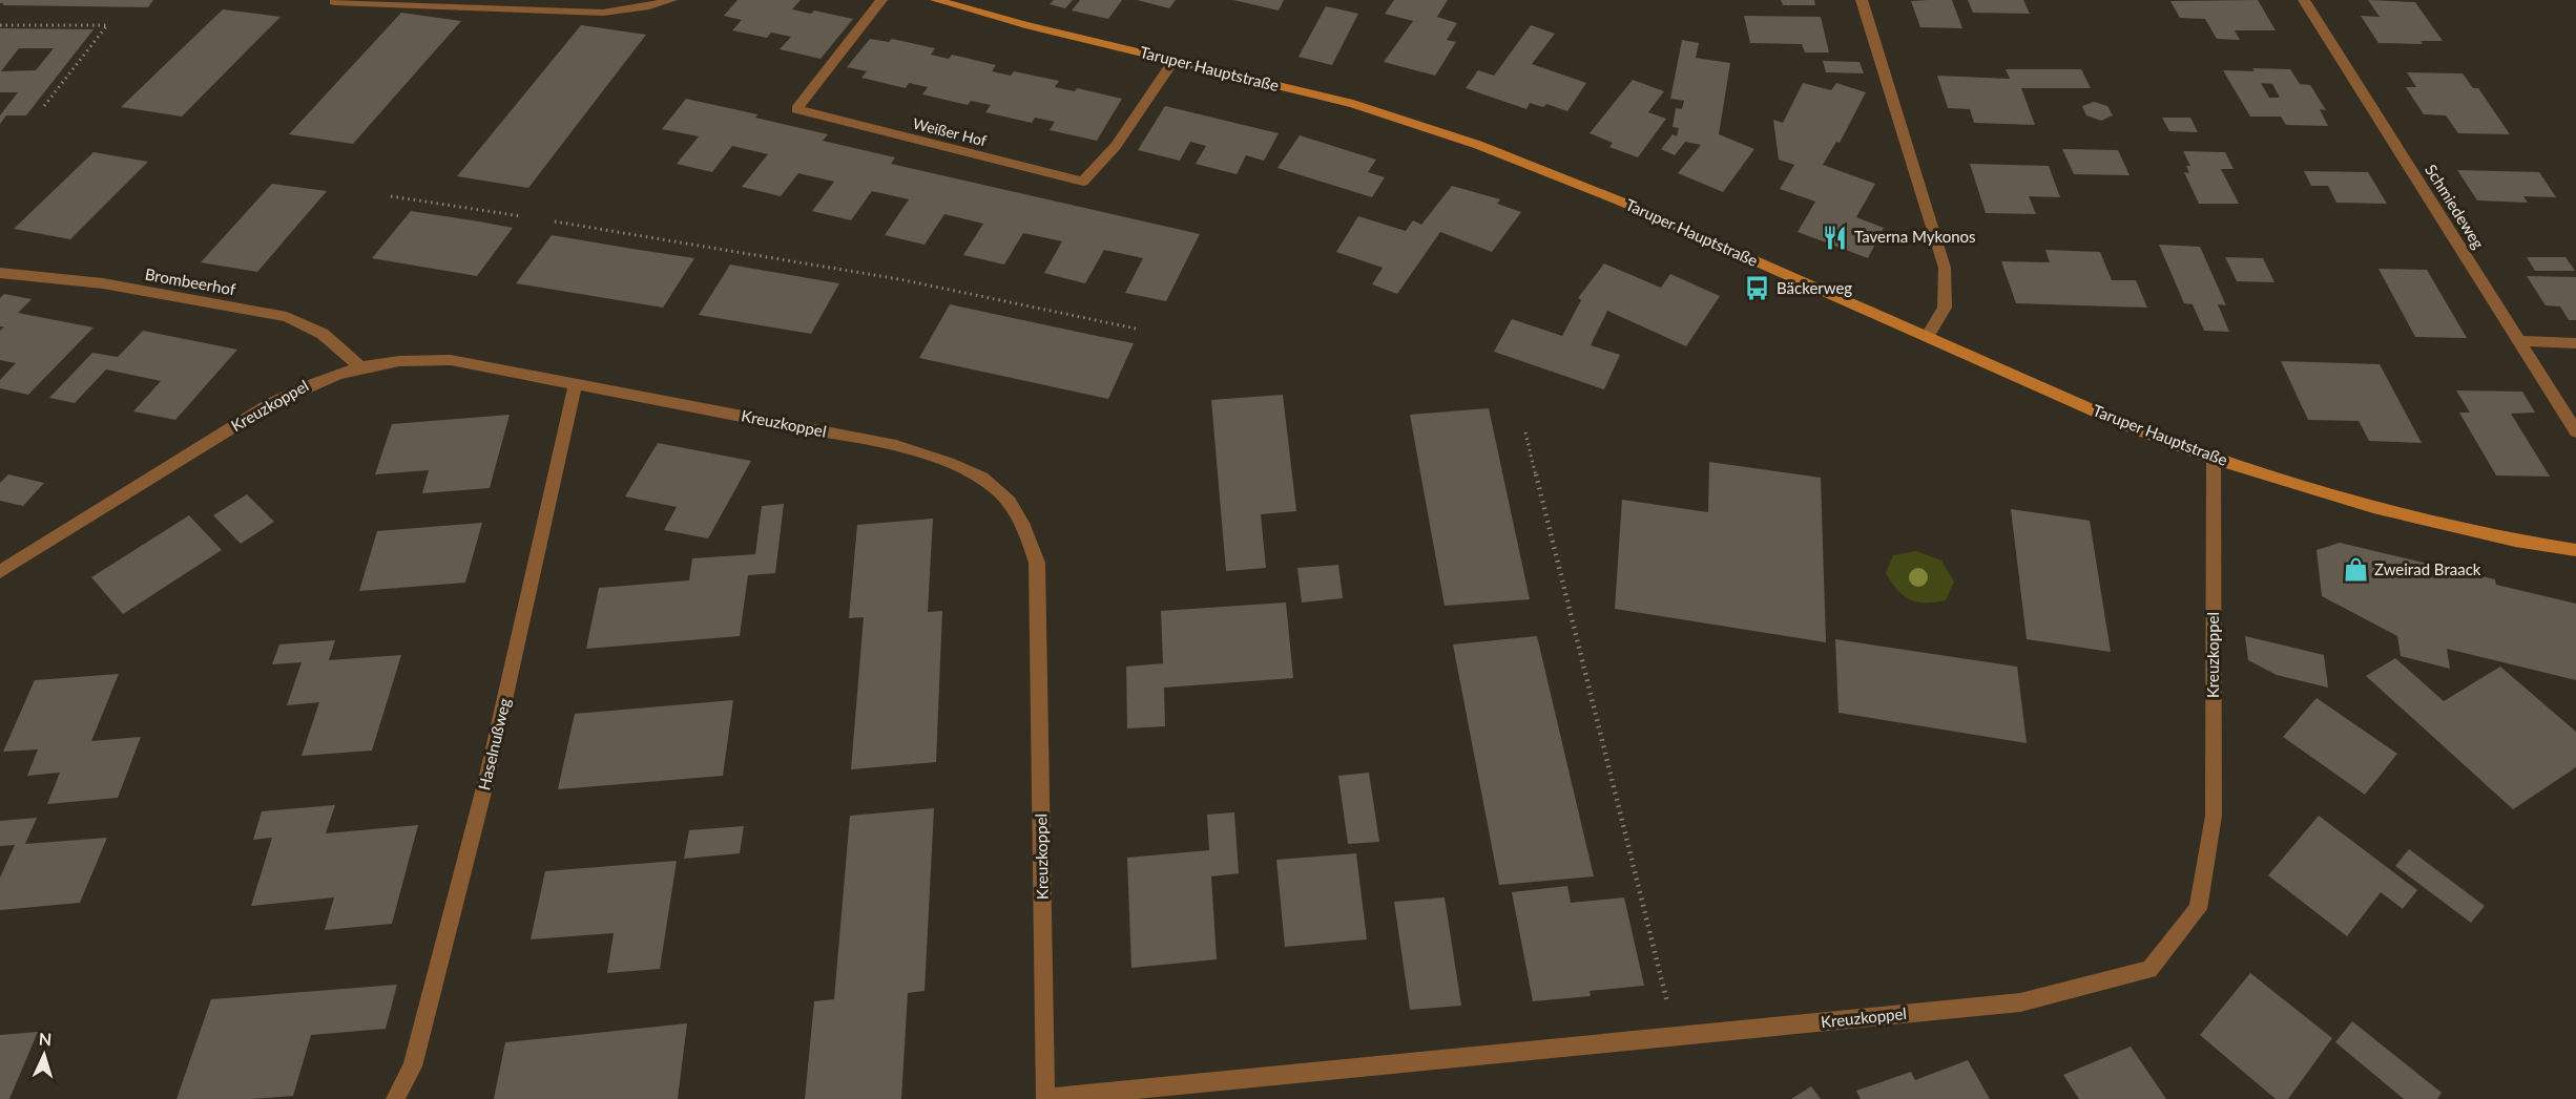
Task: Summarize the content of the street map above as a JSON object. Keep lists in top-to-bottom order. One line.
{"streets":{"street":["Taruper Hauptstraße","Weißer Hof","Schmiedeweg","Brombeerhof","Kreuzkoppel","Haselnußweg"]},"crossings":[["Taruper Hauptstraße","Weißer Hof"],["Taruper Hauptstraße","Kreuzkoppel"],["Brombeerhof","Kreuzkoppel"],["Kreuzkoppel","Haselnußweg"]],"places":{"restaurant":["Taverna Mykonos"],"bus stop":["Bäckerweg"],"shop":["Zweirad Braack"]},"north":"top"}
